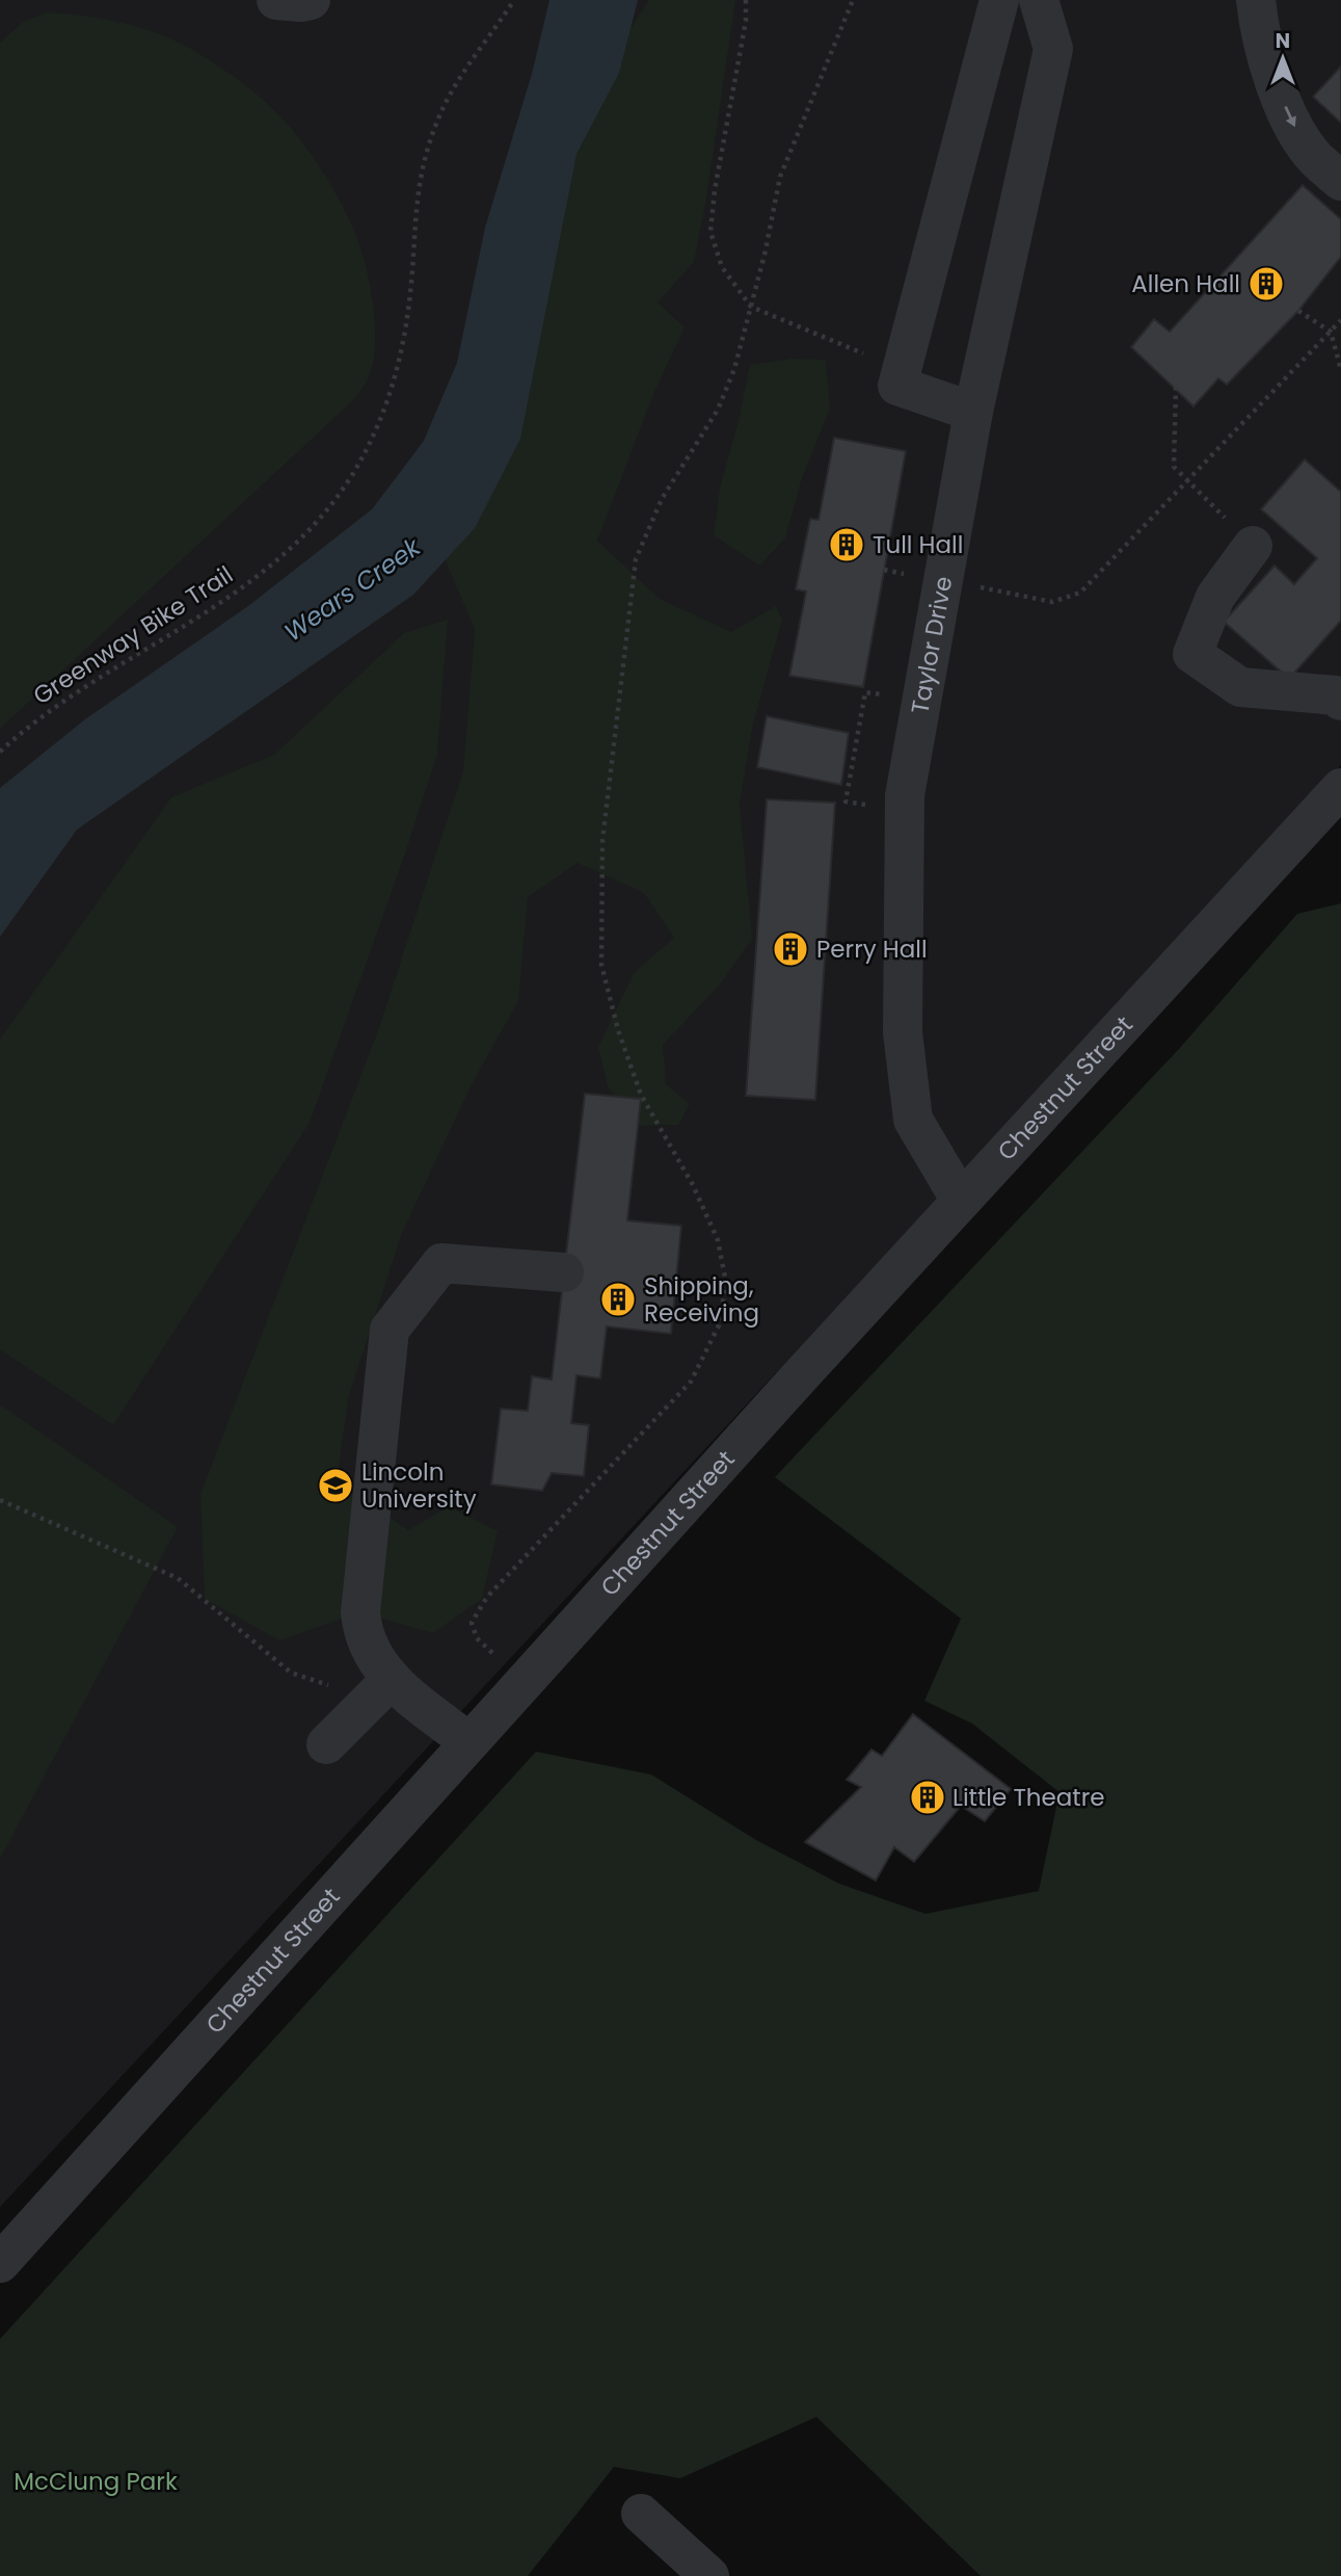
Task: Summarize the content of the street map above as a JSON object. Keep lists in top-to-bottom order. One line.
{"streets":{"street":["Taylor Drive","Chestnut Street"],"path":["Greenway Bike Trail"]},"crossings":[["Taylor Drive","Chestnut Street"]],"water":["Wears Creek"],"parks":["McClung Park"],"places":{"building":["Allen Hall","Tull Hall","Perry Hall","Shipping, Receiving","Little Theatre"],"school or university":["Lincoln University"]},"north":"top"}
